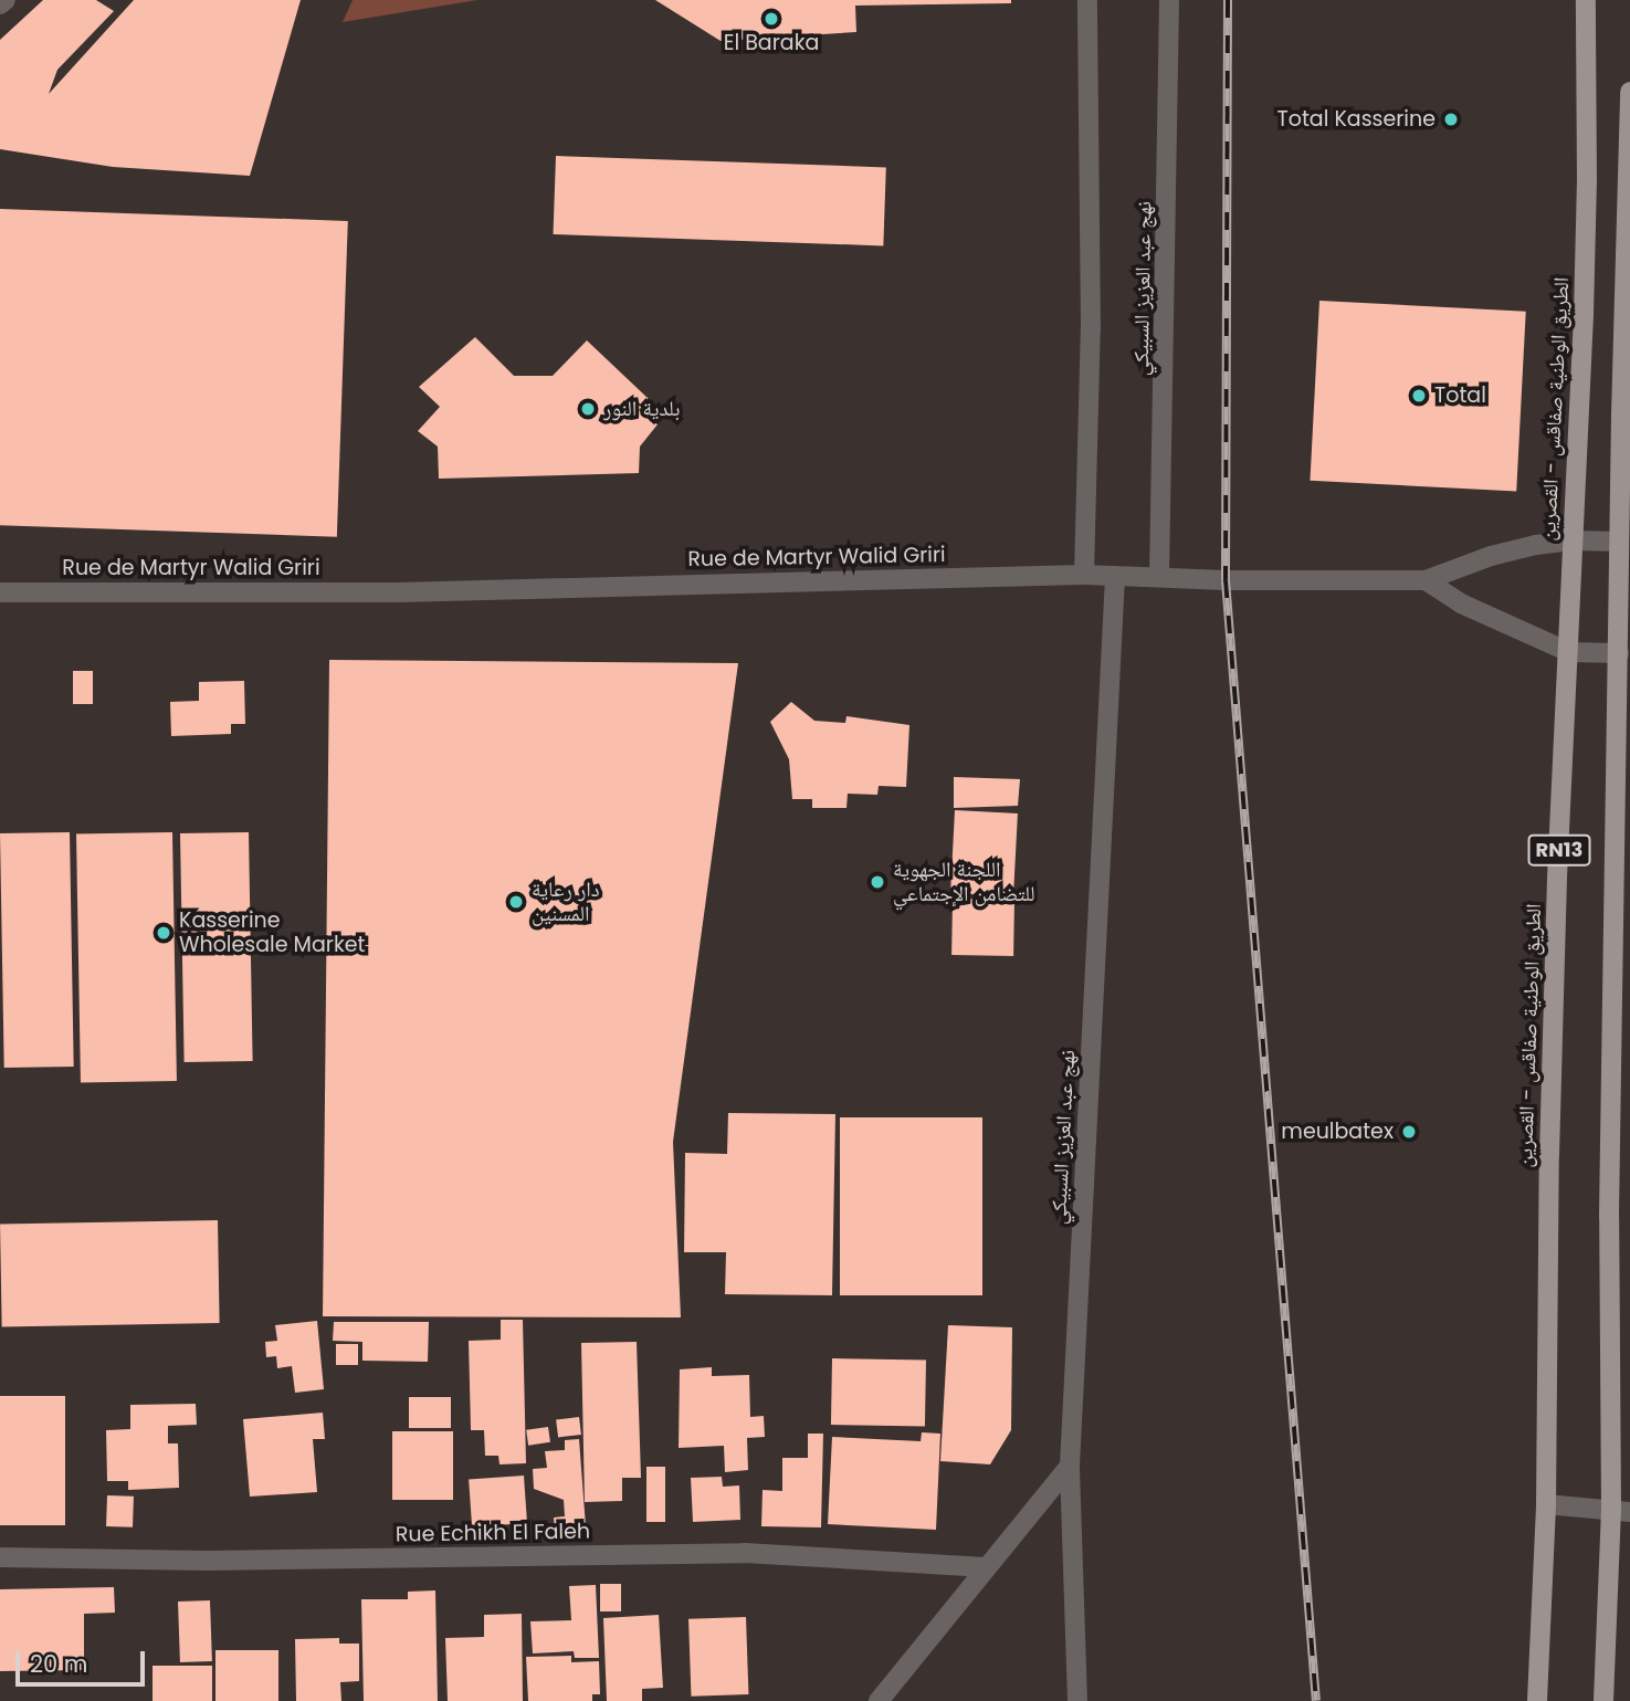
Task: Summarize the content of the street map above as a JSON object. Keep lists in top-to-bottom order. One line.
{"streets":{"main road":["الطريق الوطنية صفاقس - القصرين","RN13"],"street":["نهج عبد العزيز السبيكي","Rue de Martyr Walid Griri","Rue Echikh El Faleh"]},"crossings":[["نهج عبد العزيز السبيكي","Rue de Martyr Walid Griri"],["الطريق الوطنية صفاقس - القصرين","Rue de Martyr Walid Griri"],["Rue de Martyr Walid Griri","RN13"]],"places":["El Baraka","Total Kasserine","Total","بلدية النور","اللجنة الجهوية للتضامن الإجتماعي","دار رعاية المسنين","Kasserine Wholesale Market","meulbatex"],"scale_bar":"20 m"}
